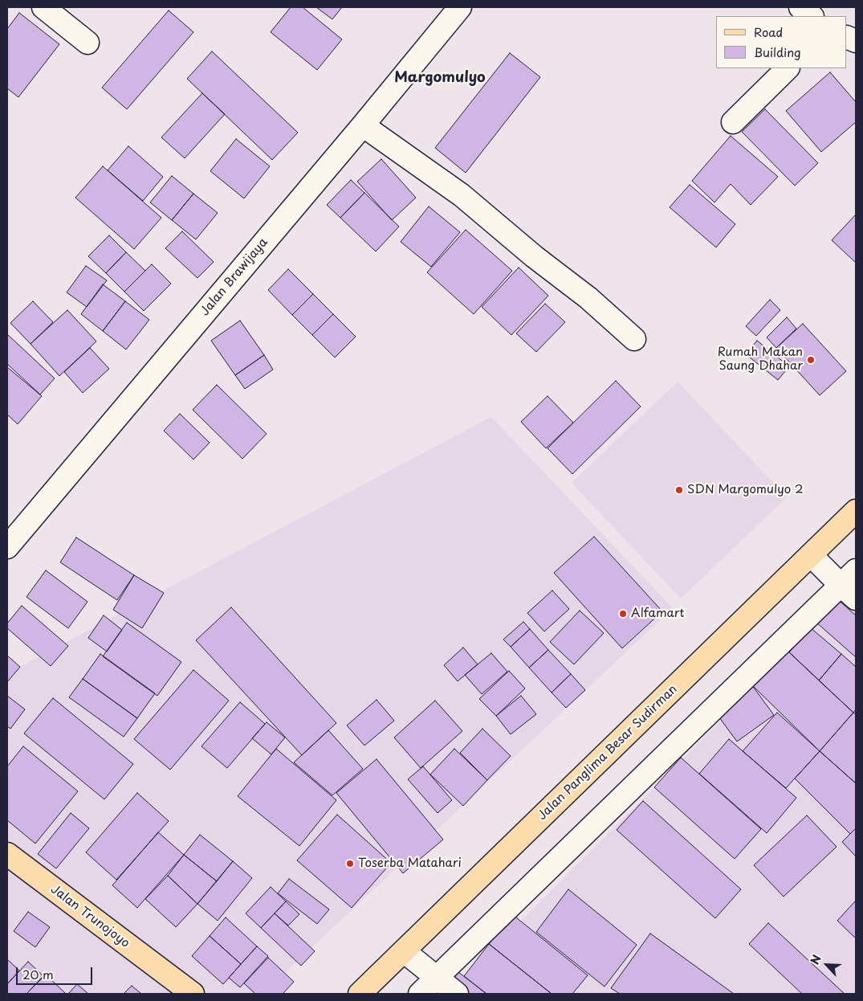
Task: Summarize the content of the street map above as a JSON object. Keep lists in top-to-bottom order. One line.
{"streets":{"main road":["Jalan Panglima Besar Sudirman","Jalan Trunojoyo"],"street":["Jalan Brawijaya"]},"districts":["Margomulyo"],"places":["Rumah Makan Saung Dhahar","SDN Margomulyo 2","Alfamart","Toserba Matahari"],"legend":["Road","Building"],"scale_bar":"20 m","north":"top left"}
